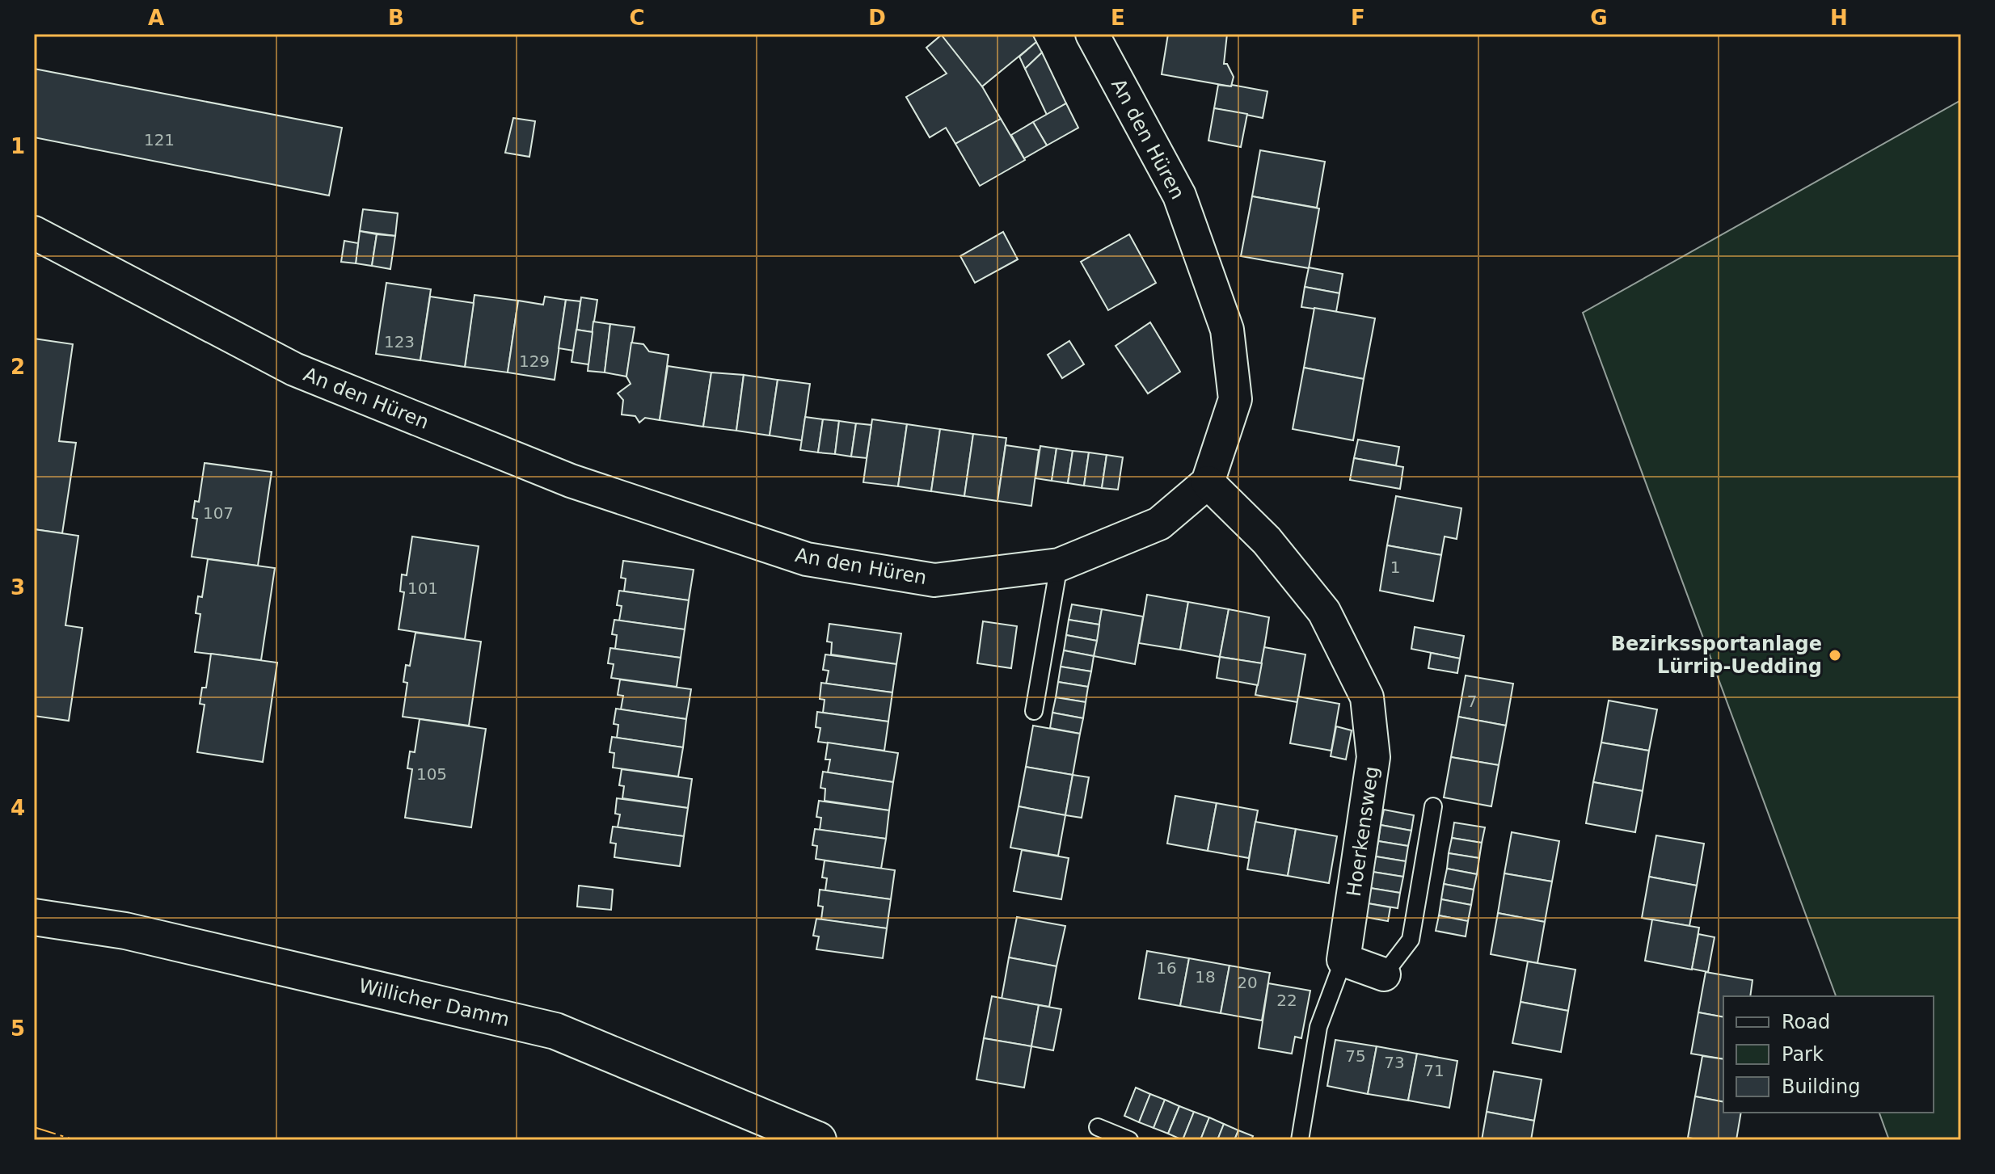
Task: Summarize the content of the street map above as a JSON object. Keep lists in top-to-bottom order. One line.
{"streets":{"main road":["Willicher Damm"],"street":["An den Hüren","Hoerkensweg"]},"crossings":[["An den Hüren","Hoerkensweg"]],"places":["Bezirkssportanlage Lürrip-Uedding"],"house_numbers":["121","123","129","107","1","101","7","105","16","18","20","22","75","73","71"],"legend":["Road","Park","Building"],"grid":{"columns":["A","B","C","D","E","F","G","H"],"rows":["1","2","3","4","5"]}}
